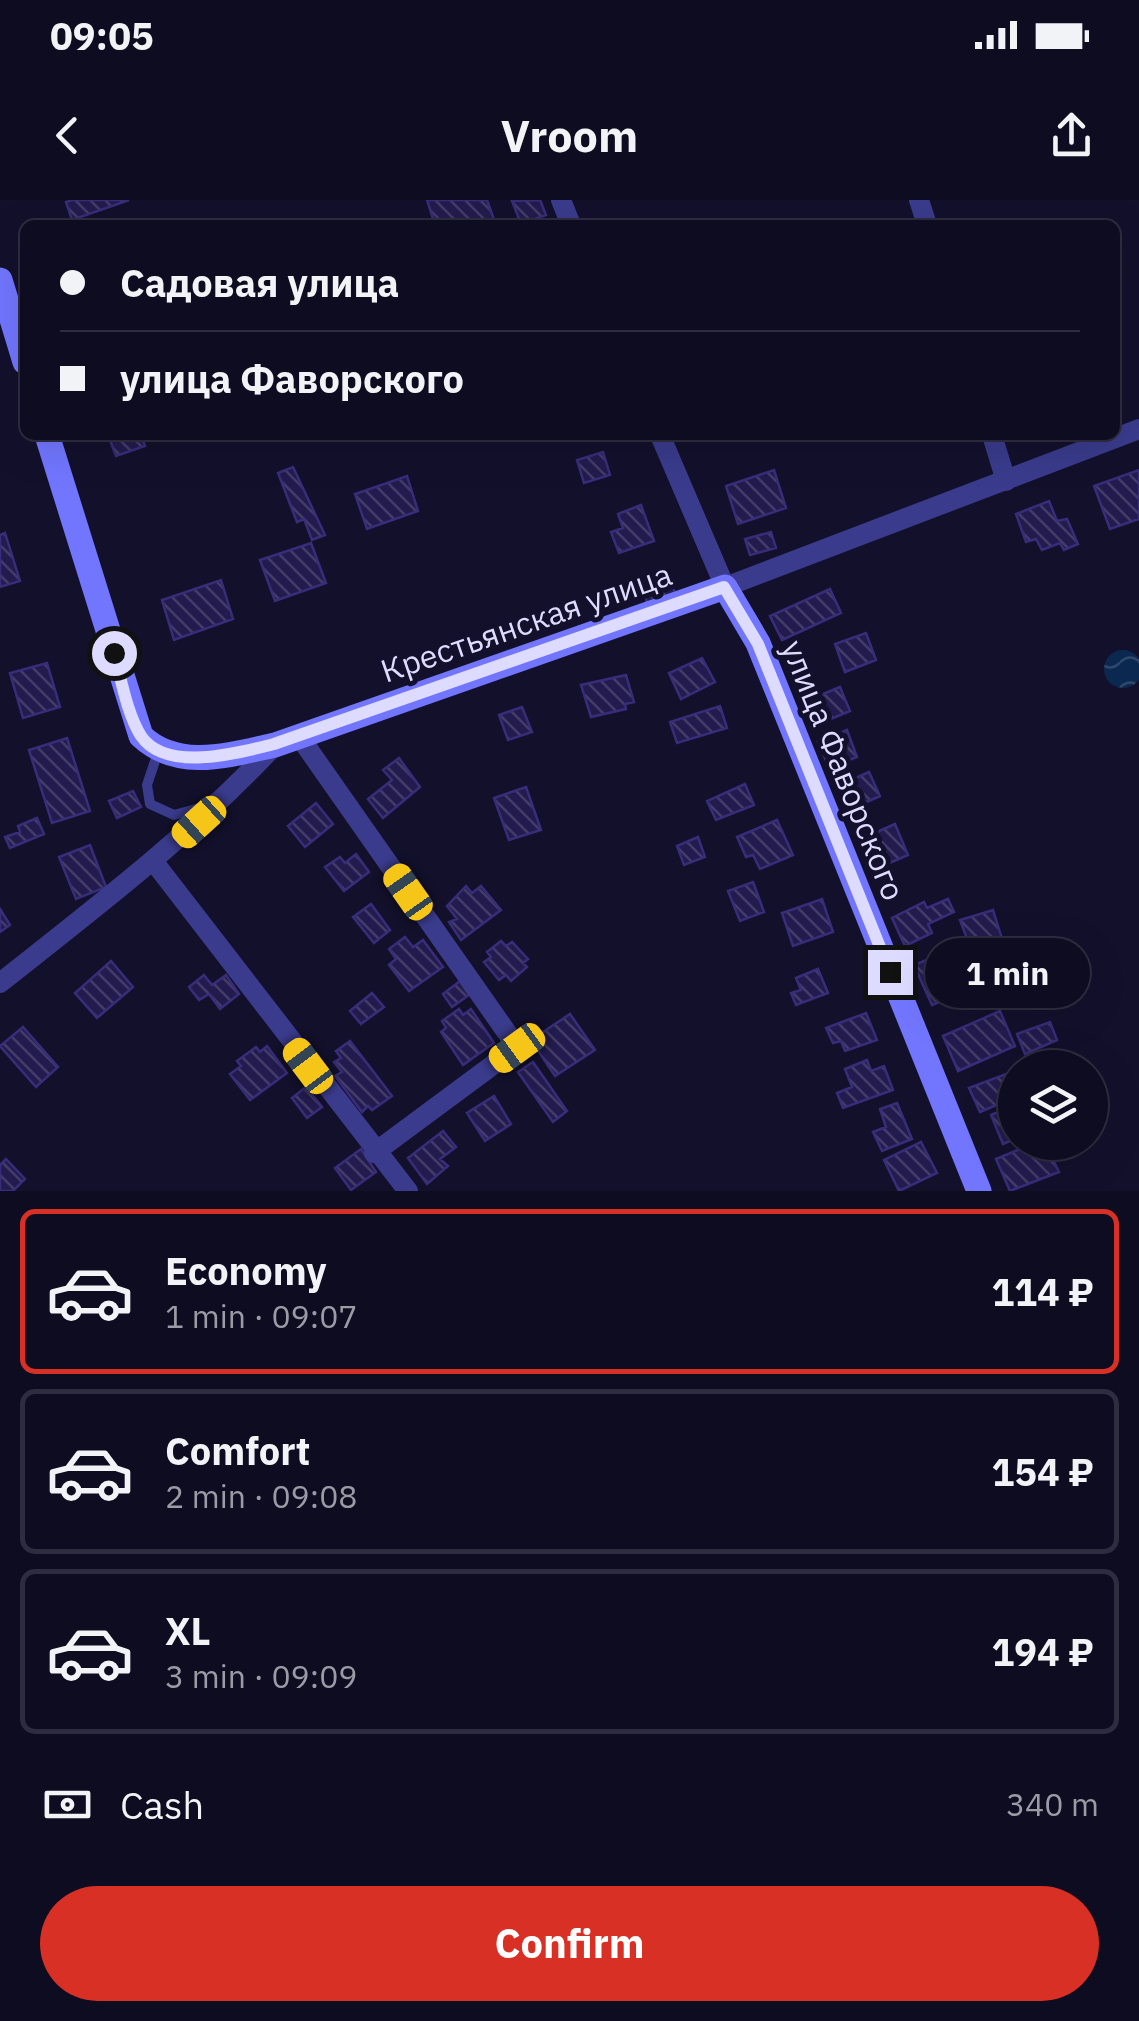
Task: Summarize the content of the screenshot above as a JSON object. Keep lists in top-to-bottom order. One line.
{"streets":{"street":["Крестьянская улица","улица Фаворского"]},"crossings":[["Крестьянская улица","улица Фаворского"]],"page":{"status":"09:05","header":"Vroom","banner":["Садовая улица","улица Фаворского"],"bubble":"1 min","list":[{"name":"Economy","note":"1 min · 09:07","value":"114 ₽"},{"name":"Comfort","note":"2 min · 09:08","value":"154 ₽"},{"name":"XL","note":"3 min · 09:09","value":"194 ₽"}],"pay":["Cash","340 m"],"buttons":"Confirm"}}
